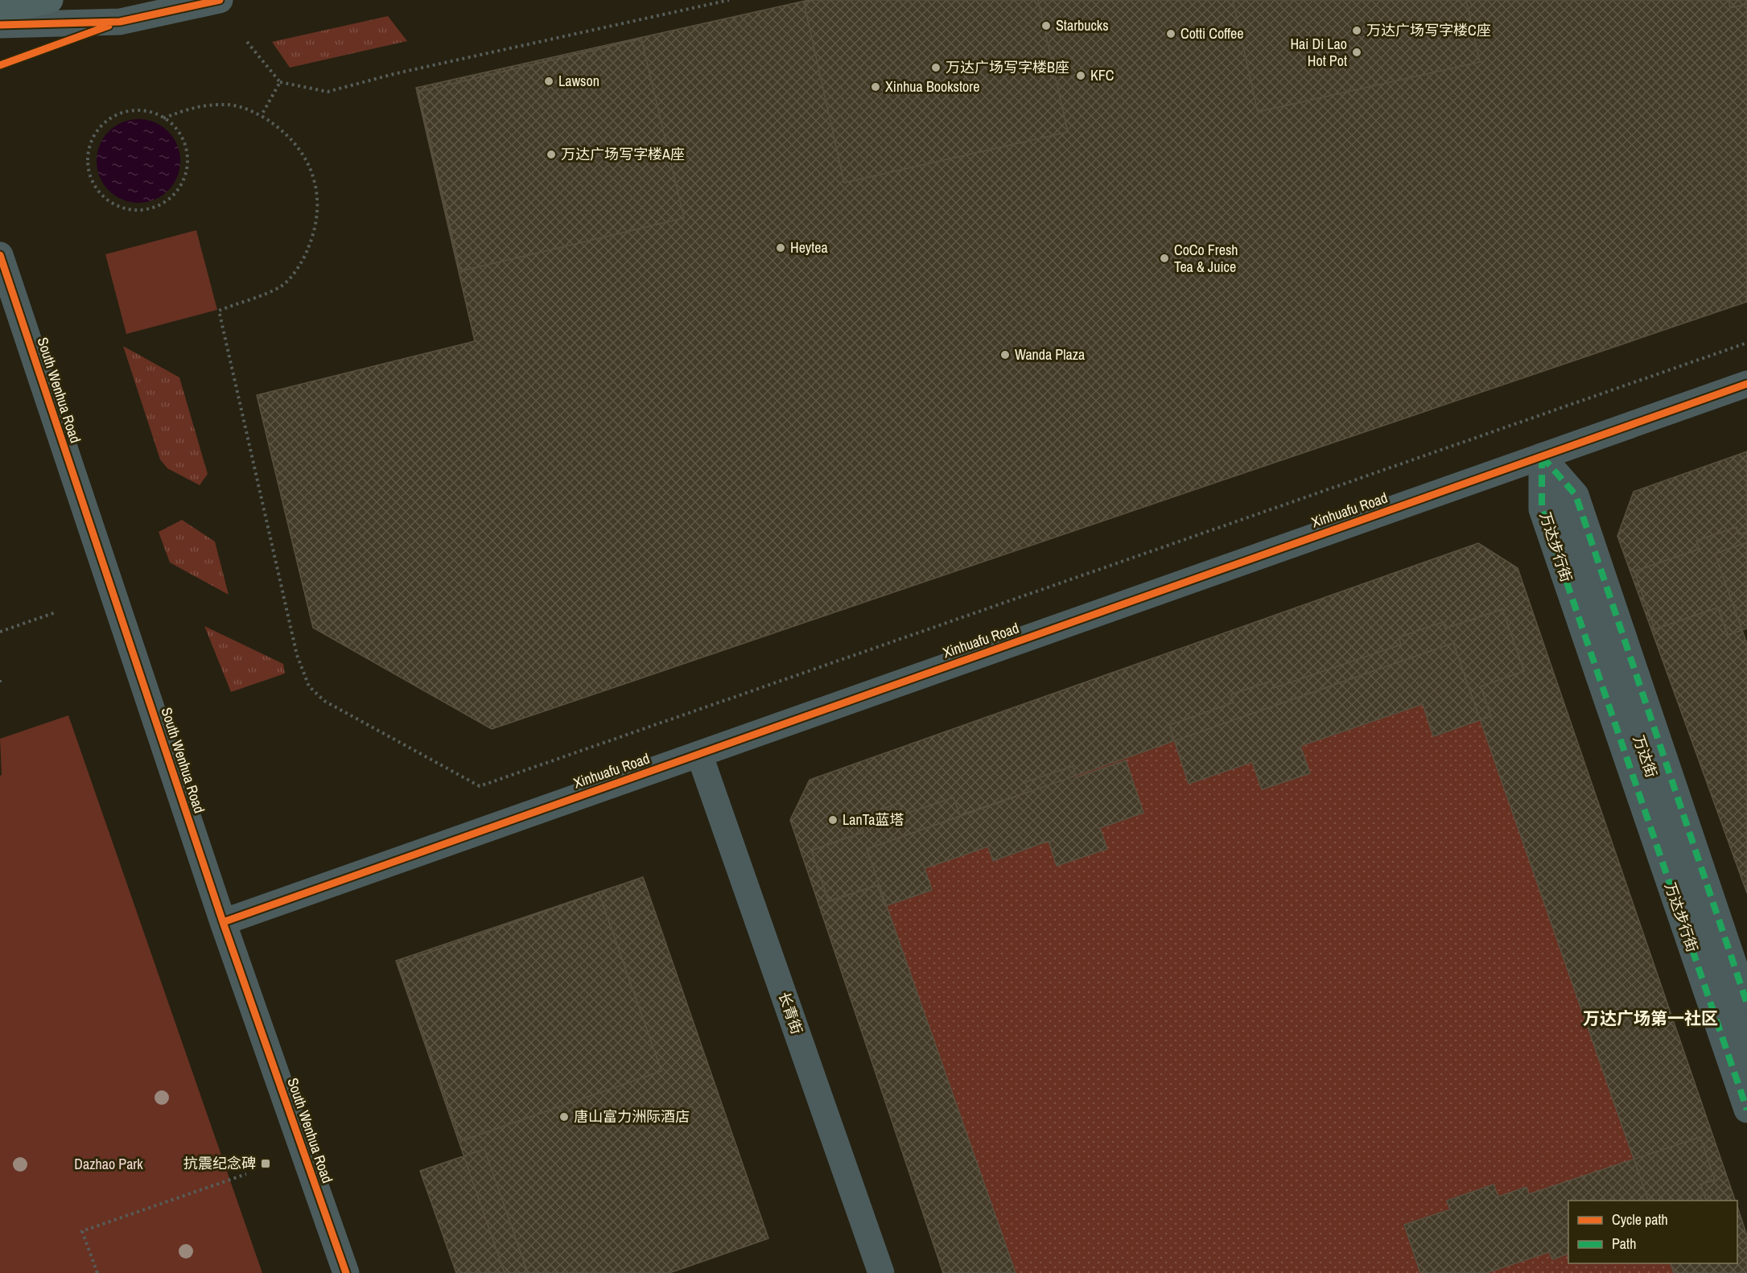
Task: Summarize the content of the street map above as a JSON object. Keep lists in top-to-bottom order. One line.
{"streets":{"street":["South Wenhua Road","Xinhuafu Road","万达步行街","万达街","长青街"]},"crossings":[["South Wenhua Road","Xinhuafu Road"],["Xinhuafu Road","万达步行街"],["Xinhuafu Road","万达街"],["Xinhuafu Road","长青街"],["万达步行街","万达街"]],"districts":["万达广场第一社区"],"parks":["Dazhao Park"],"places":{"other":["Starbucks","万达广场写字楼C座","Cotti Coffee","Hai Di Lao Hot Pot","万达广场写字楼B座","KFC","Lawson","Xinhua Bookstore","万达广场写字楼A座","Heytea","CoCo Fresh Tea & Juice","Wanda Plaza","LanTa蓝塔","唐山富力洲际酒店"],"transit":["抗震纪念碑"]},"legend":["Cycle path","Path"]}
